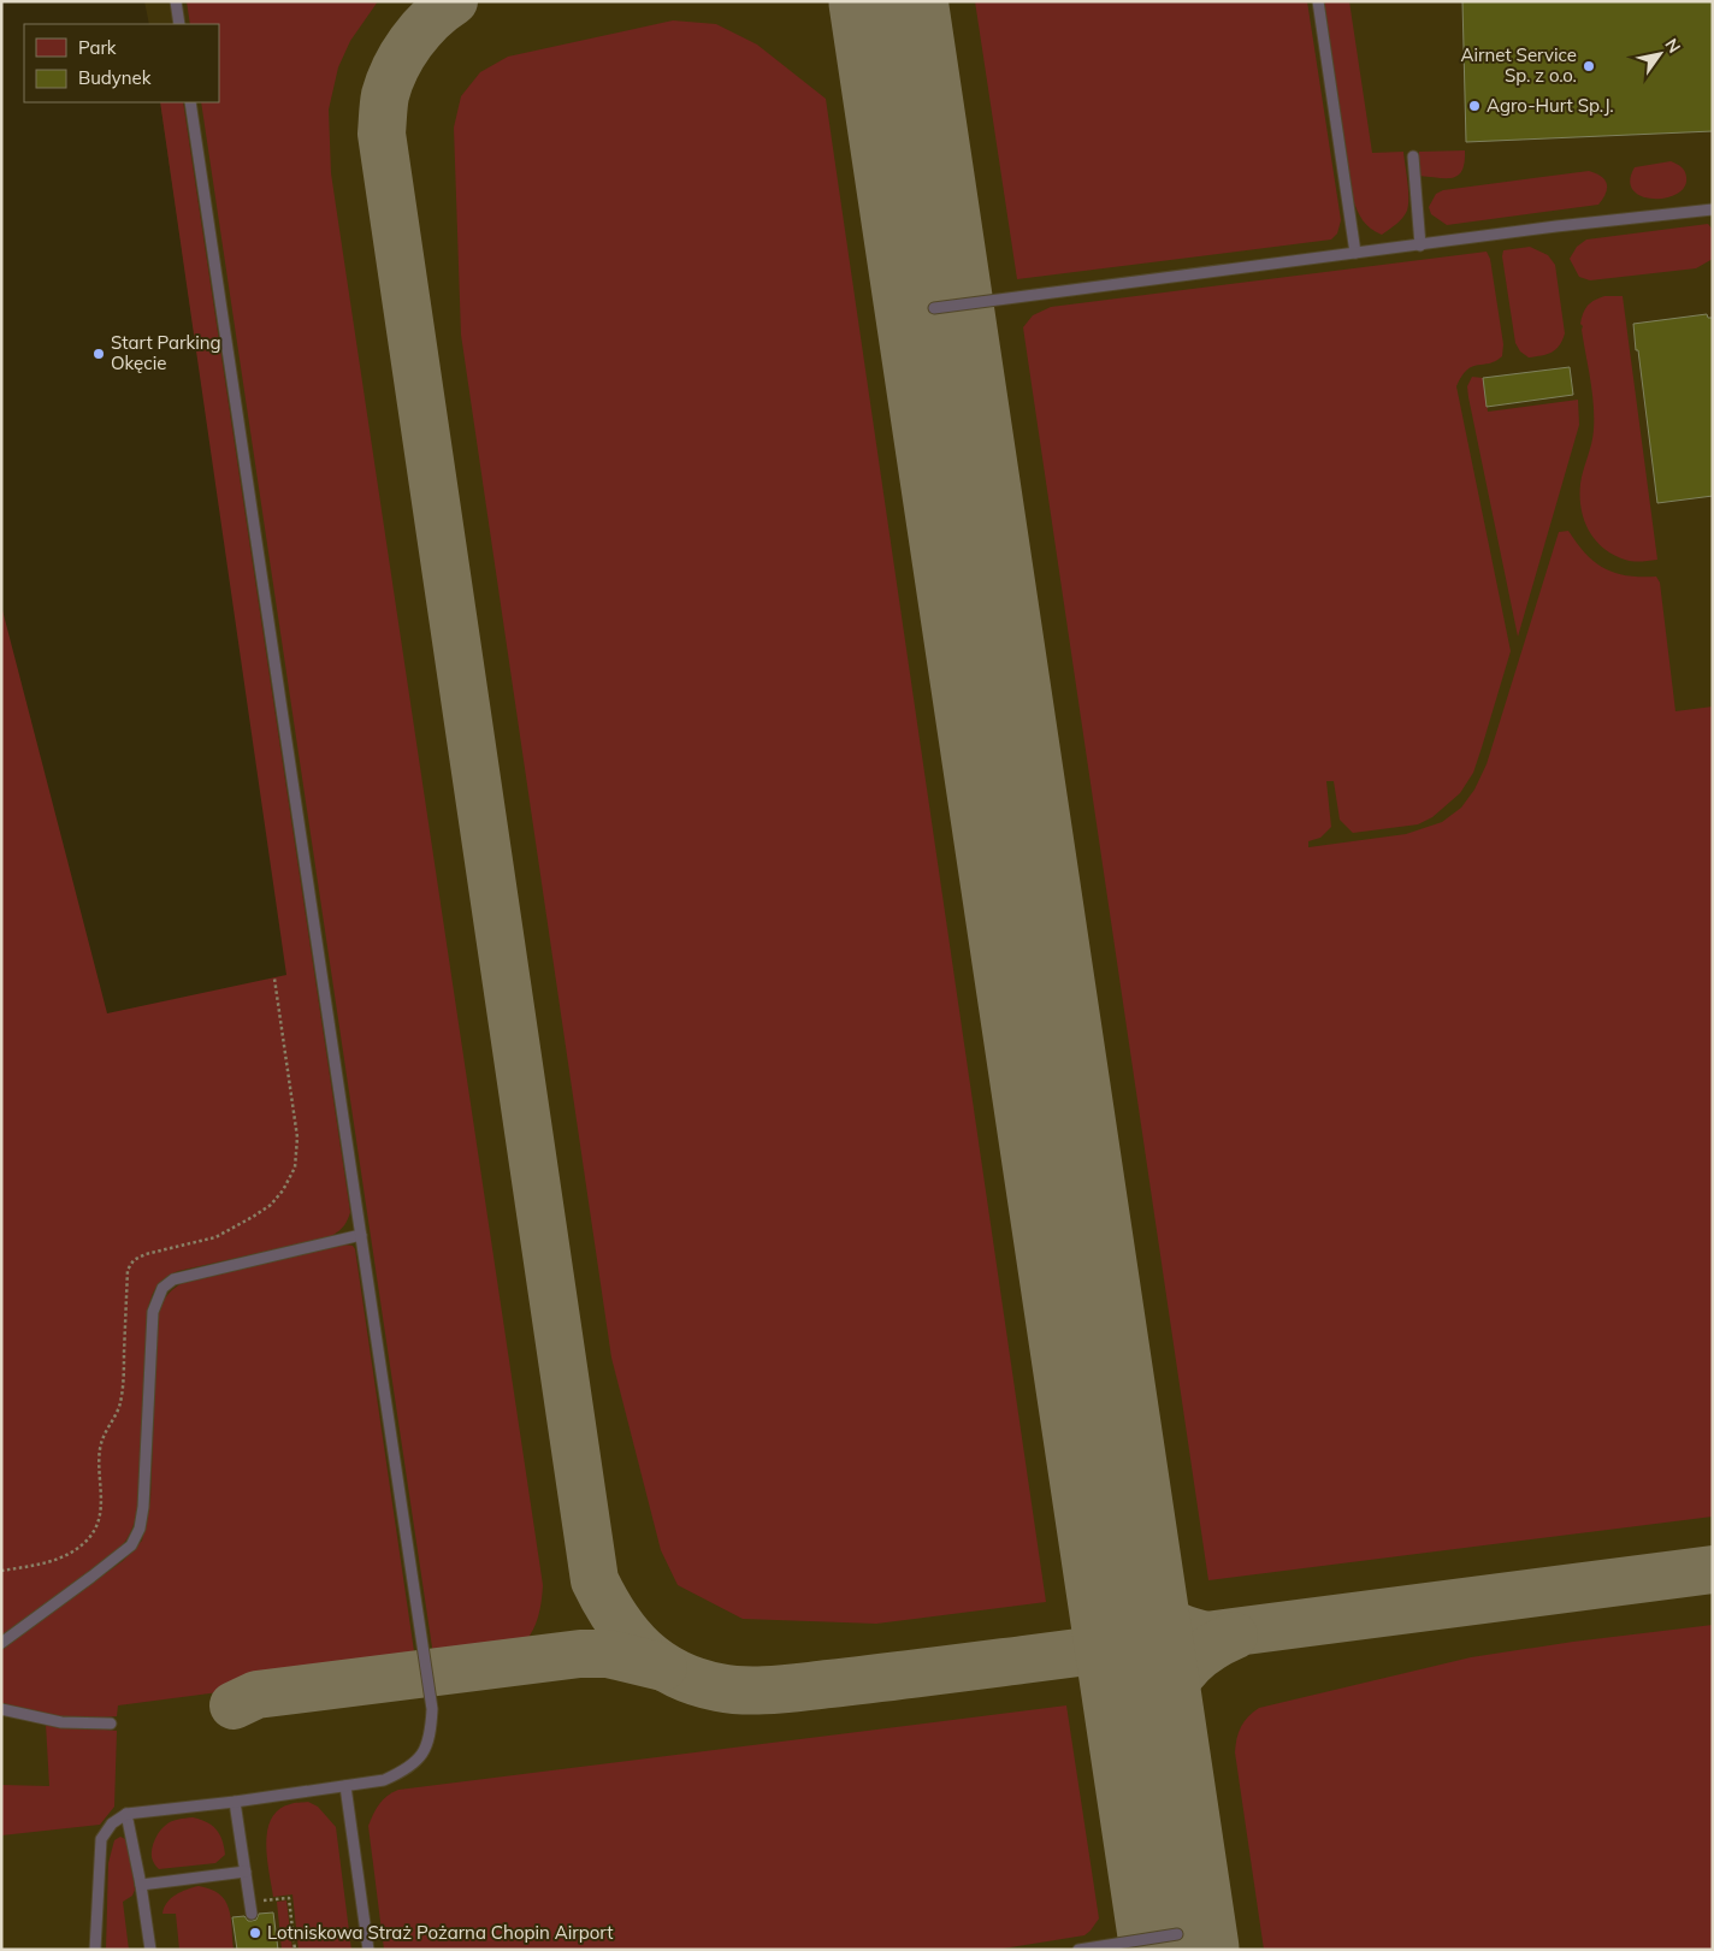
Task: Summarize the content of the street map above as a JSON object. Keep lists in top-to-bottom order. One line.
{"places":["Airnet Service Sp. z o.o.","Agro-Hurt Sp.J.","Start Parking Okęcie","Lotniskowa Straż Pożarna Chopin Airport"],"legend":["Park","Budynek"],"north":"top right"}
